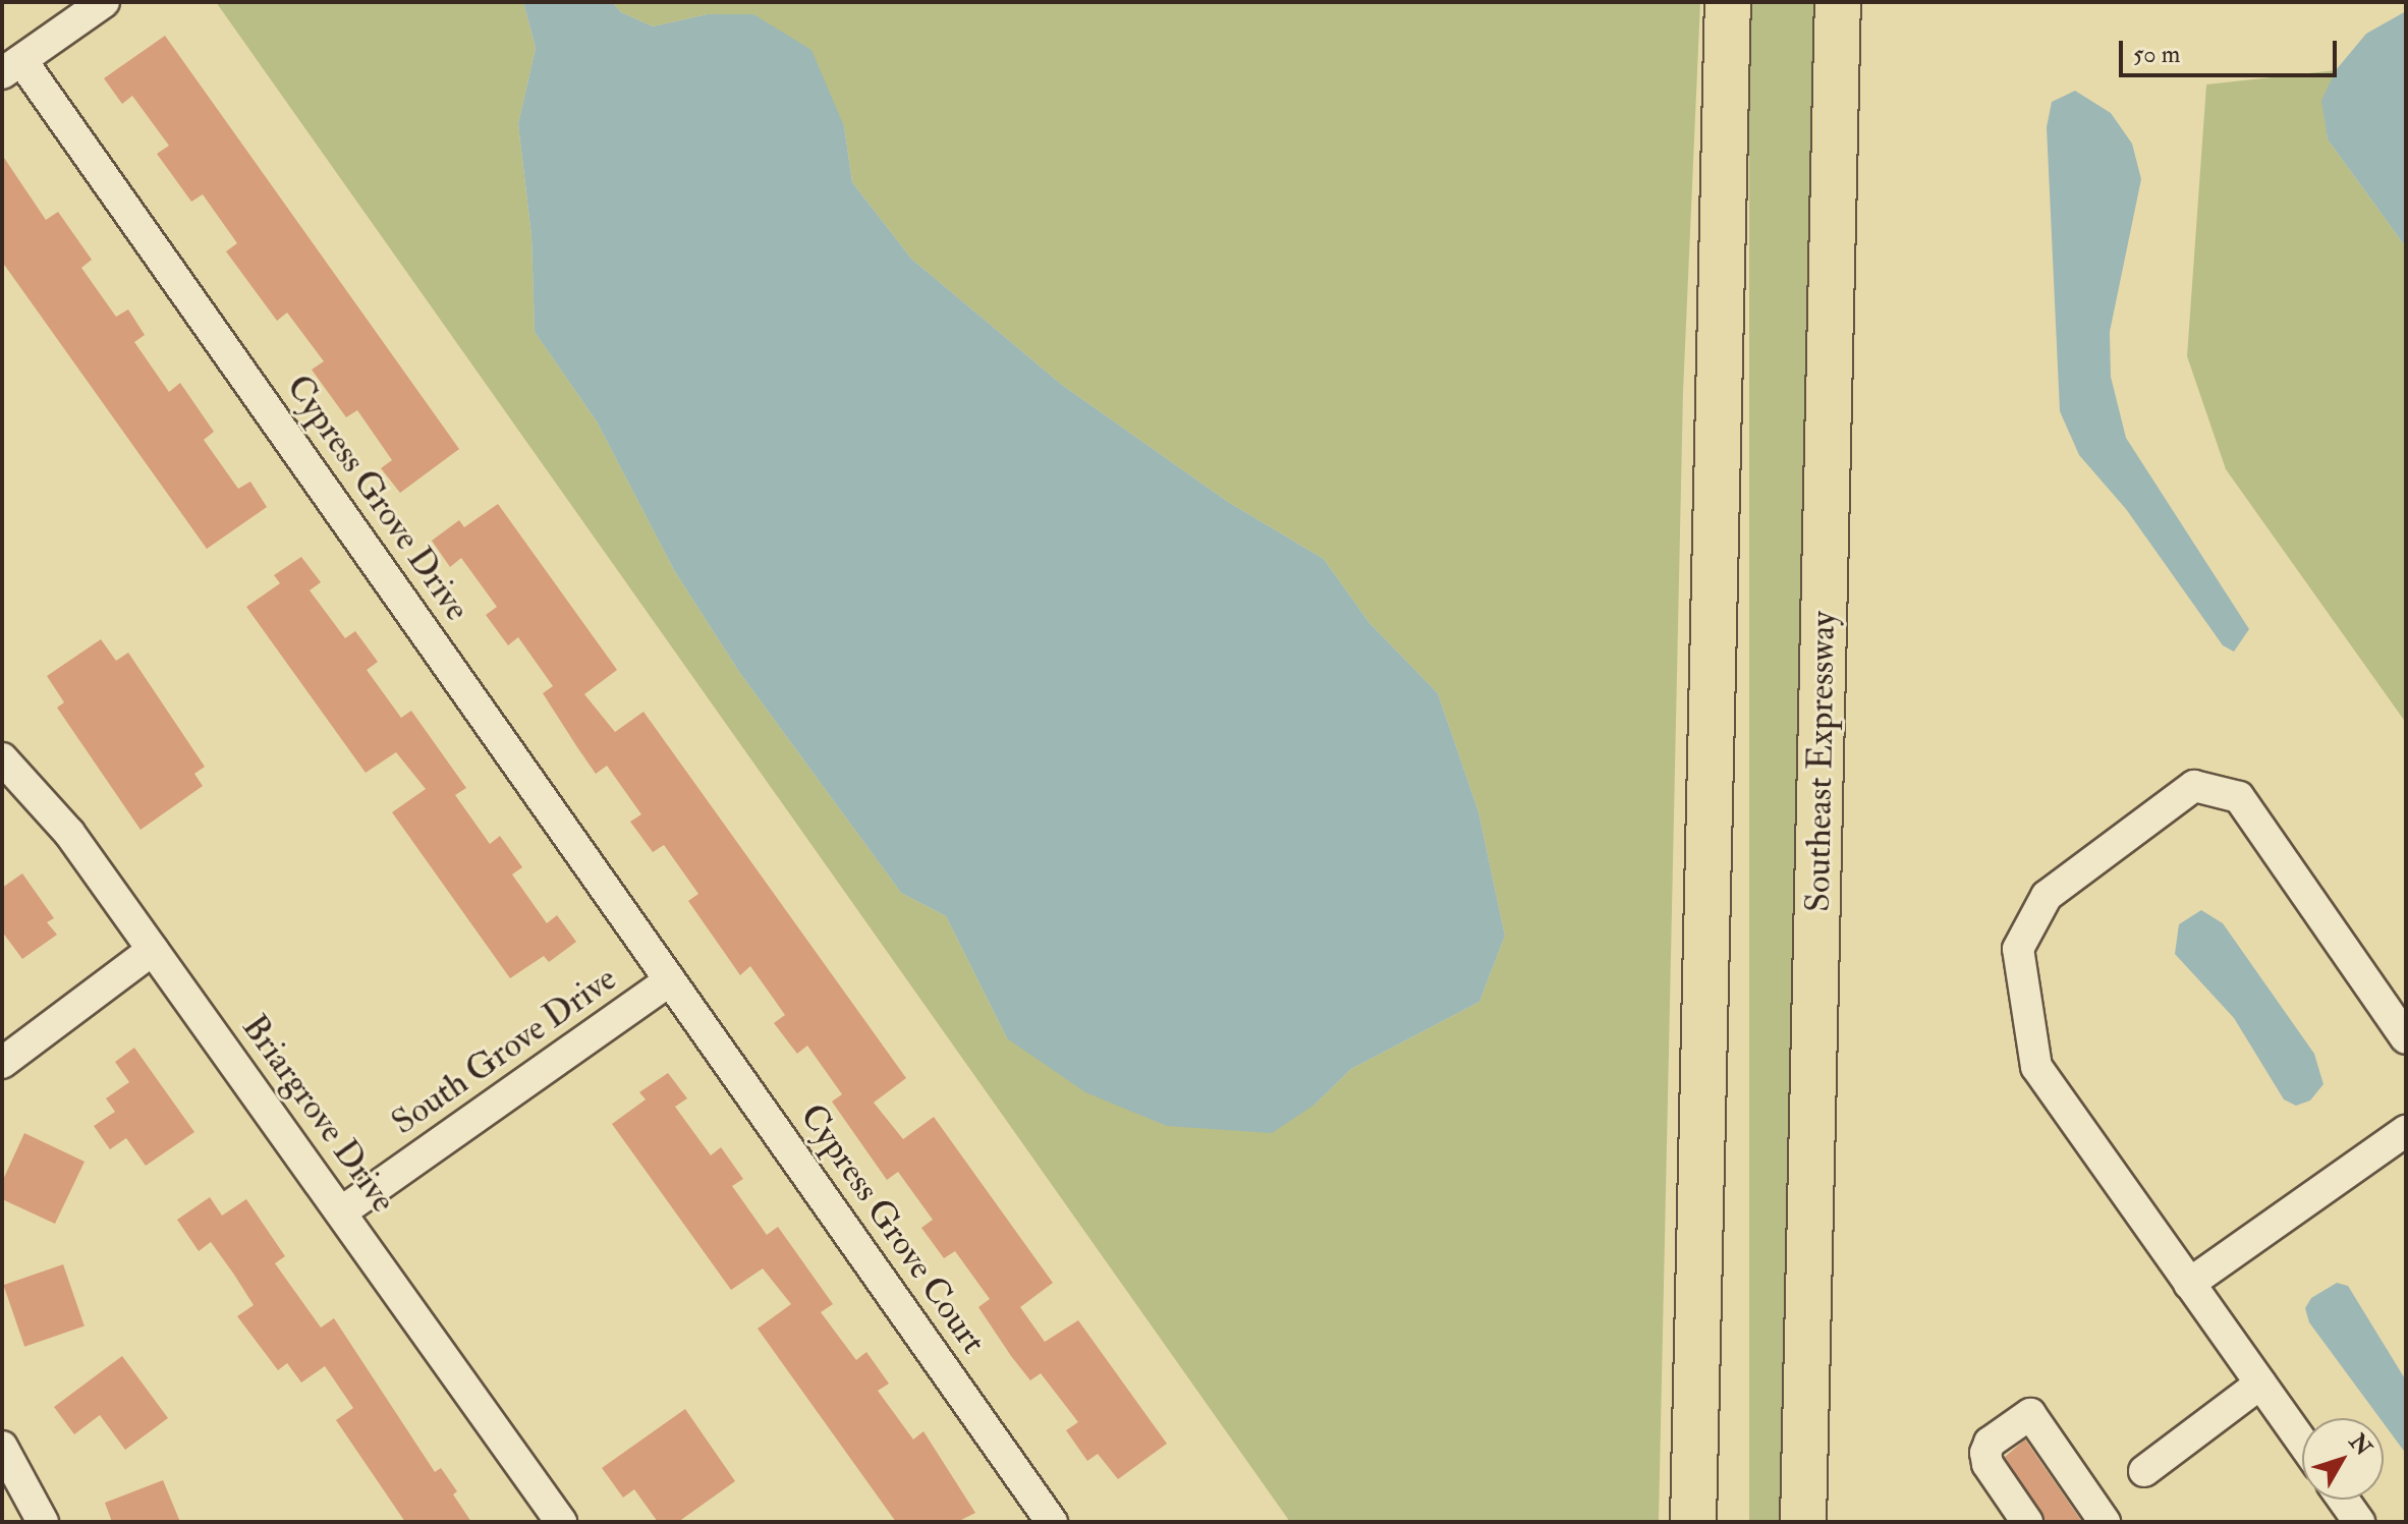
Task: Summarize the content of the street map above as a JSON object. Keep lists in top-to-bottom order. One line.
{"streets":{"highway":["Southeast Expressway"],"street":["Cypress Grove Drive","South Grove Drive","Briargrove Drive","Cypress Grove Court"]},"crossings":[["Cypress Grove Drive","South Grove Drive"],["Cypress Grove Drive","Cypress Grove Court"],["South Grove Drive","Briargrove Drive"],["South Grove Drive","Cypress Grove Court"]],"scale_bar":"50 m","north":"top right"}
